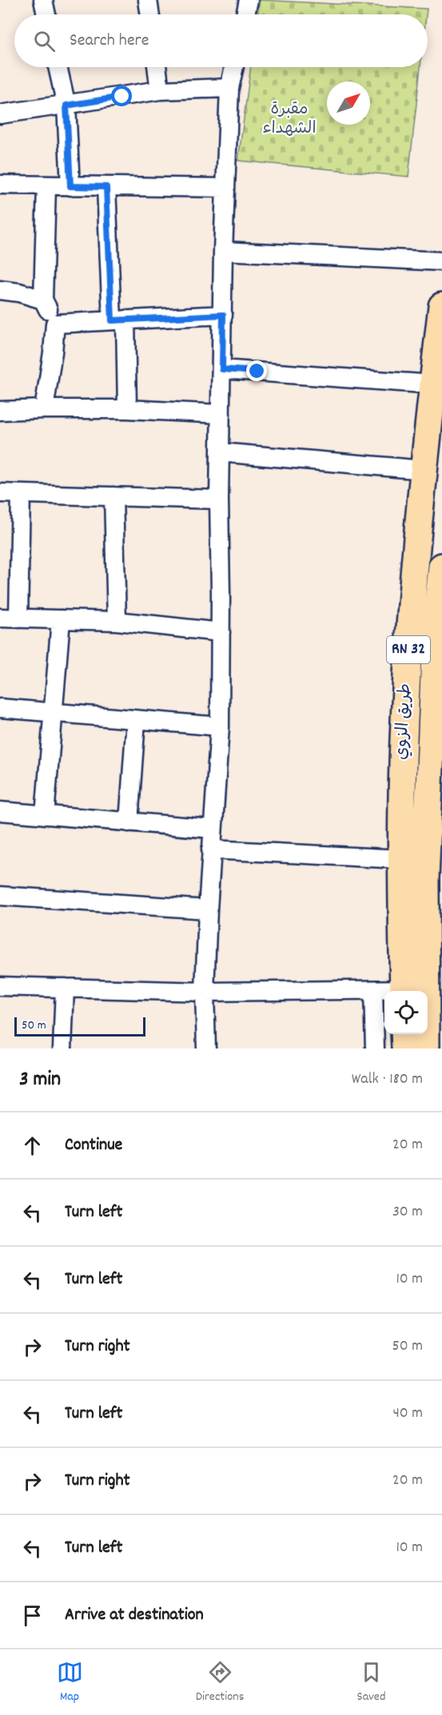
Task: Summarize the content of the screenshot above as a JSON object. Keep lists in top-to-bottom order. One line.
{"streets":{"main road":["RN 32","طريق الزوي"]},"parks":["مقبرة الشهداء"],"scale_bar":"50 m","north":"top right","page":{"search":"Search here","scale":"50 m","heading":["3 min","Walk · 180 m"],"list":[["Continue","20 m"],["Turn left","30 m"],["Turn left","10 m"],["Turn right","50 m"],["Turn left","40 m"],["Turn right","20 m"],["Turn left","10 m"],"Arrive at destination"],"nav":["Map","Directions","Saved"]}}
